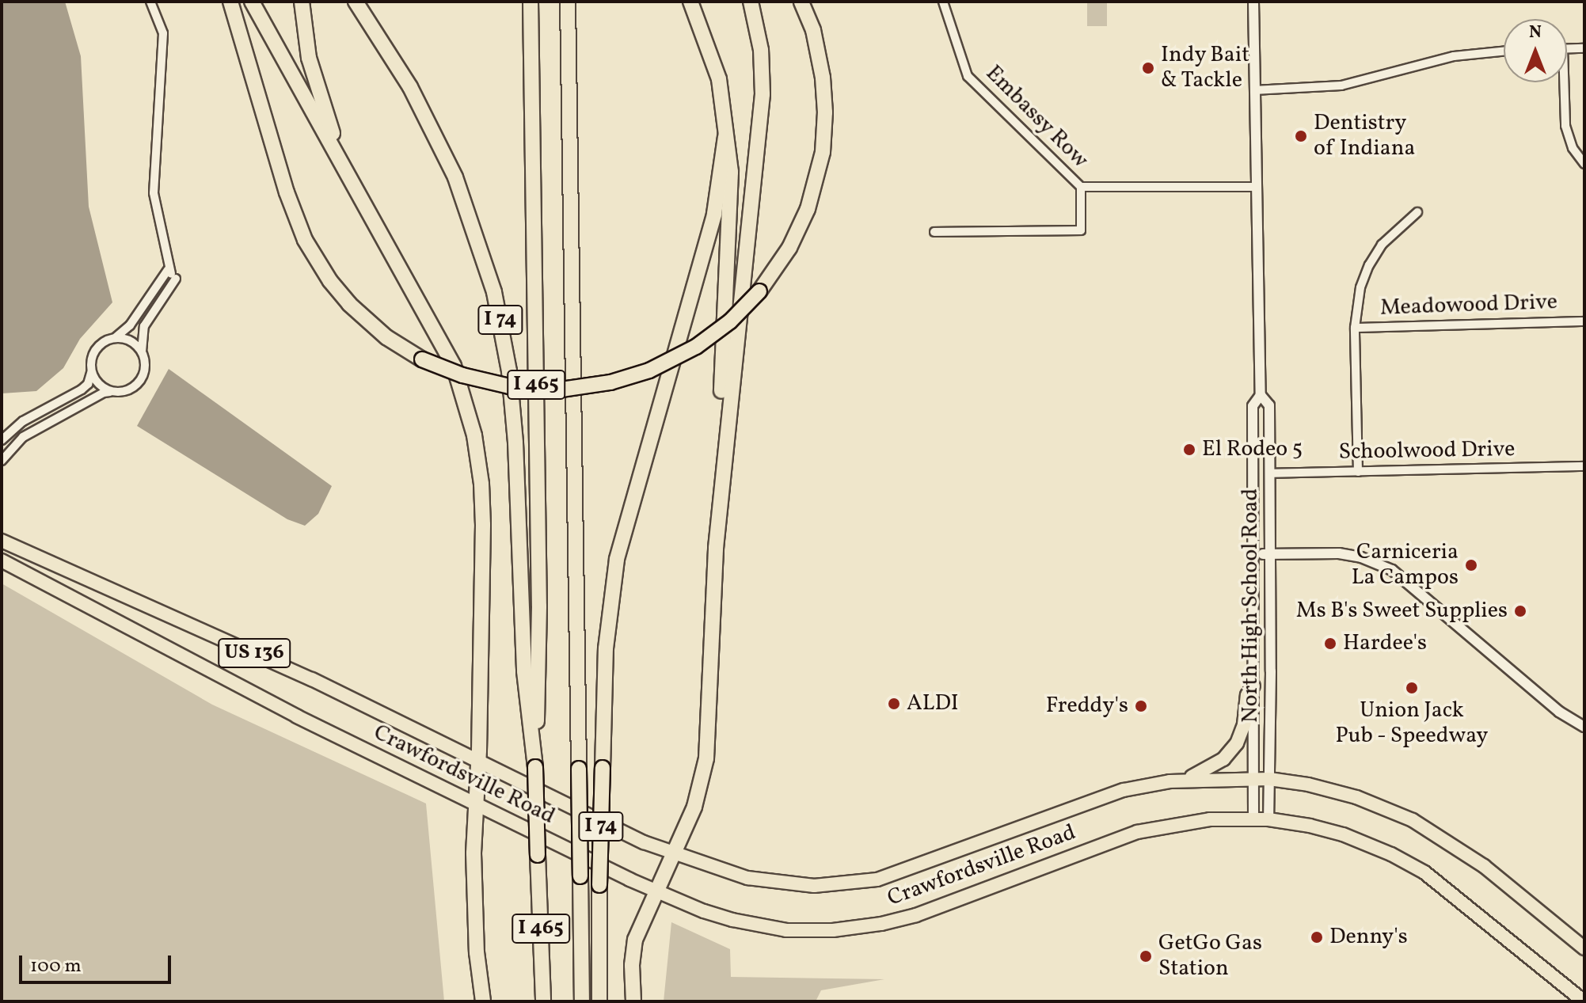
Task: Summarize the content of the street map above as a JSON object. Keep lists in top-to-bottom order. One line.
{"streets":{"highway":["I 74","I 465"],"main road":["US 136","Crawfordsville Road"],"street":["Embassy Row","Meadowood Drive","Schoolwood Drive","North High School Road"]},"crossings":[["Embassy Row","North High School Road"],["I 74","I 465"],["Schoolwood Drive","North High School Road"],["North High School Road","Crawfordsville Road"]],"places":["Indy Bait & Tackle","Dentistry of Indiana","El Rodeo 5","Carniceria La Campos","Ms B's Sweet Supplies","Hardee's","Union Jack Pub - Speedway","ALDI","Freddy's","Denny's","GetGo Gas Station"],"scale_bar":"100 m","north":"top"}
